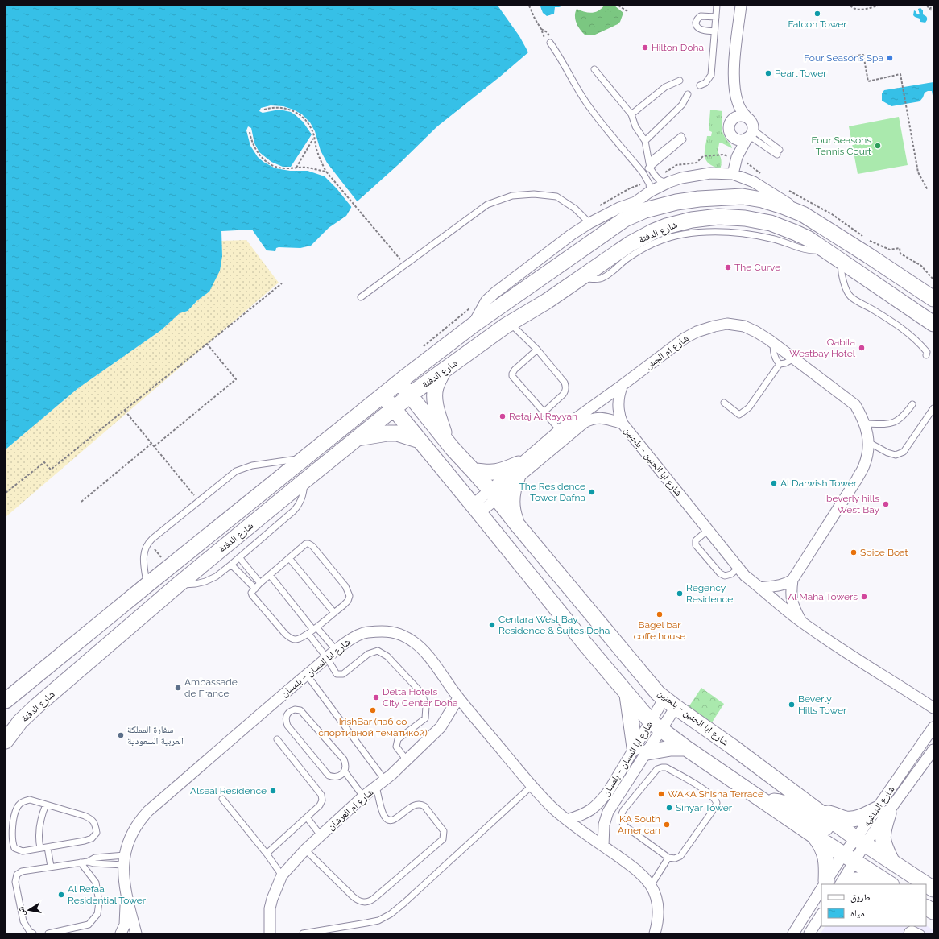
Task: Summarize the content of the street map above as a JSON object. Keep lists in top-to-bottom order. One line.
{"streets":{"main road":["شارع الدفنة","شارع ابا الحنين - بلحنين"],"street":["شارع ام الجش","شارع ابا المسان - بلمسان","شارع الشاغيه","شارع ام العرشان"]},"crossings":[["شارع الدفنة","شارع ابا الحنين - بلحنين"],["شارع ام الجش","شارع ابا الحنين - بلحنين"],["شارع ابا الحنين - بلحنين","شارع ابا المسان - بلمسان"],["شارع ابا الحنين - بلحنين","شارع الشاغيه"],["شارع ابا المسان - بلمسان","شارع ام العرشان"]],"places":["Falcon Tower","Hilton Doha","Four Seasons Spa","Pearl Tower","Four Seasons Tennis Court","The Curve","Qabila Westbay Hotel","Retaj Al Rayyan","Al Darwish Tower","The Residence Tower Dafna","beverly hills West Bay","Spice Boat","Regency Residence","Al Maha Towers","Bagel bar coffe house","Centara West Bay Residence & Suites Doha","Ambassade de France","Delta Hotels City Center Doha","Beverly Hills Tower","IrishBar (паб со спортивной тематикой)","سفارة المملكة العربية السعودية","Alseal Residence","WAKA Shisha Terrace","Sinyar Tower","IKA South American","Al Refaa Residential Tower"],"legend":["طريق","مياه"],"north":"left"}
